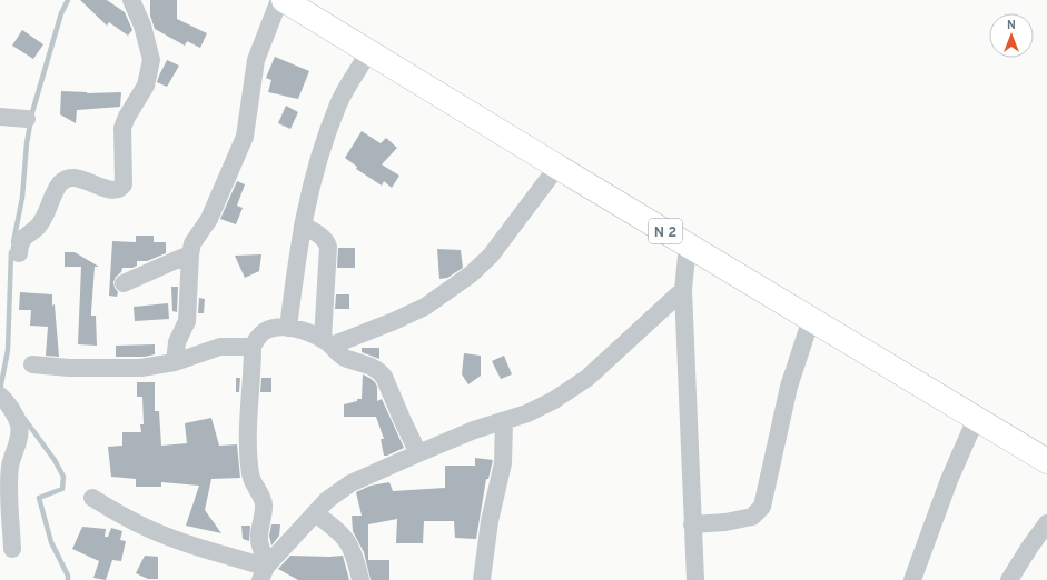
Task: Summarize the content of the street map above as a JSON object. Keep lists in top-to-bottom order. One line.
{"streets":{"main road":["N 2"]},"north":"top"}
